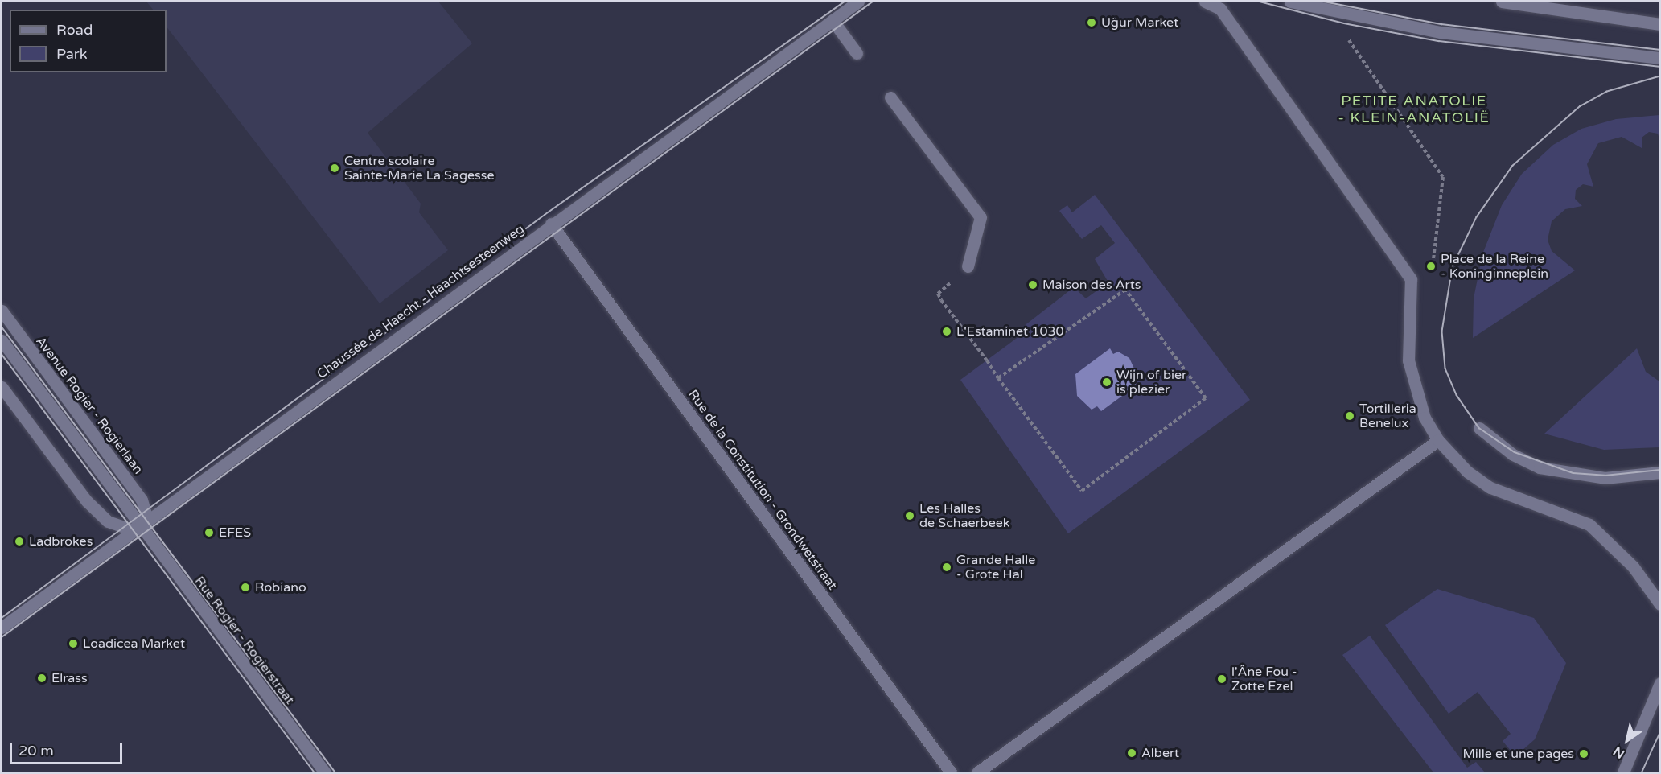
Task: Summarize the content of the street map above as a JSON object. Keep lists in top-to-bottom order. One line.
{"streets":{"street":["Chaussée de Haecht - Haachtsesteenweg","Avenue Rogier - Rogierlaan","Rue de la Constitution - Grondwetstraat","Rue Rogier - Rogierstraat"]},"crossings":[["Chaussée de Haecht - Haachtsesteenweg","Avenue Rogier - Rogierlaan"],["Chaussée de Haecht - Haachtsesteenweg","Rue de la Constitution - Grondwetstraat"],["Chaussée de Haecht - Haachtsesteenweg","Rue Rogier - Rogierstraat"],["Avenue Rogier - Rogierlaan","Rue Rogier - Rogierstraat"]],"districts":["PETITE ANATOLIE - KLEIN-ANATOLIË"],"places":["Uğur Market","Centre scolaire Sainte-Marie La Sagesse","Place de la Reine - Koninginneplein","Maison des Arts","L'Estaminet 1030","Wijn of bier is plezier","Tortilleria Benelux","Les Halles de Schaerbeek","EFES","Ladbrokes","Grande Halle - Grote Hal","Robiano","Loadicea Market","Elrass","l'Âne Fou - Zotte Ezel","Albert","Mille et une pages"],"legend":["Road","Park"],"scale_bar":"20 m","north":"bottom left"}
